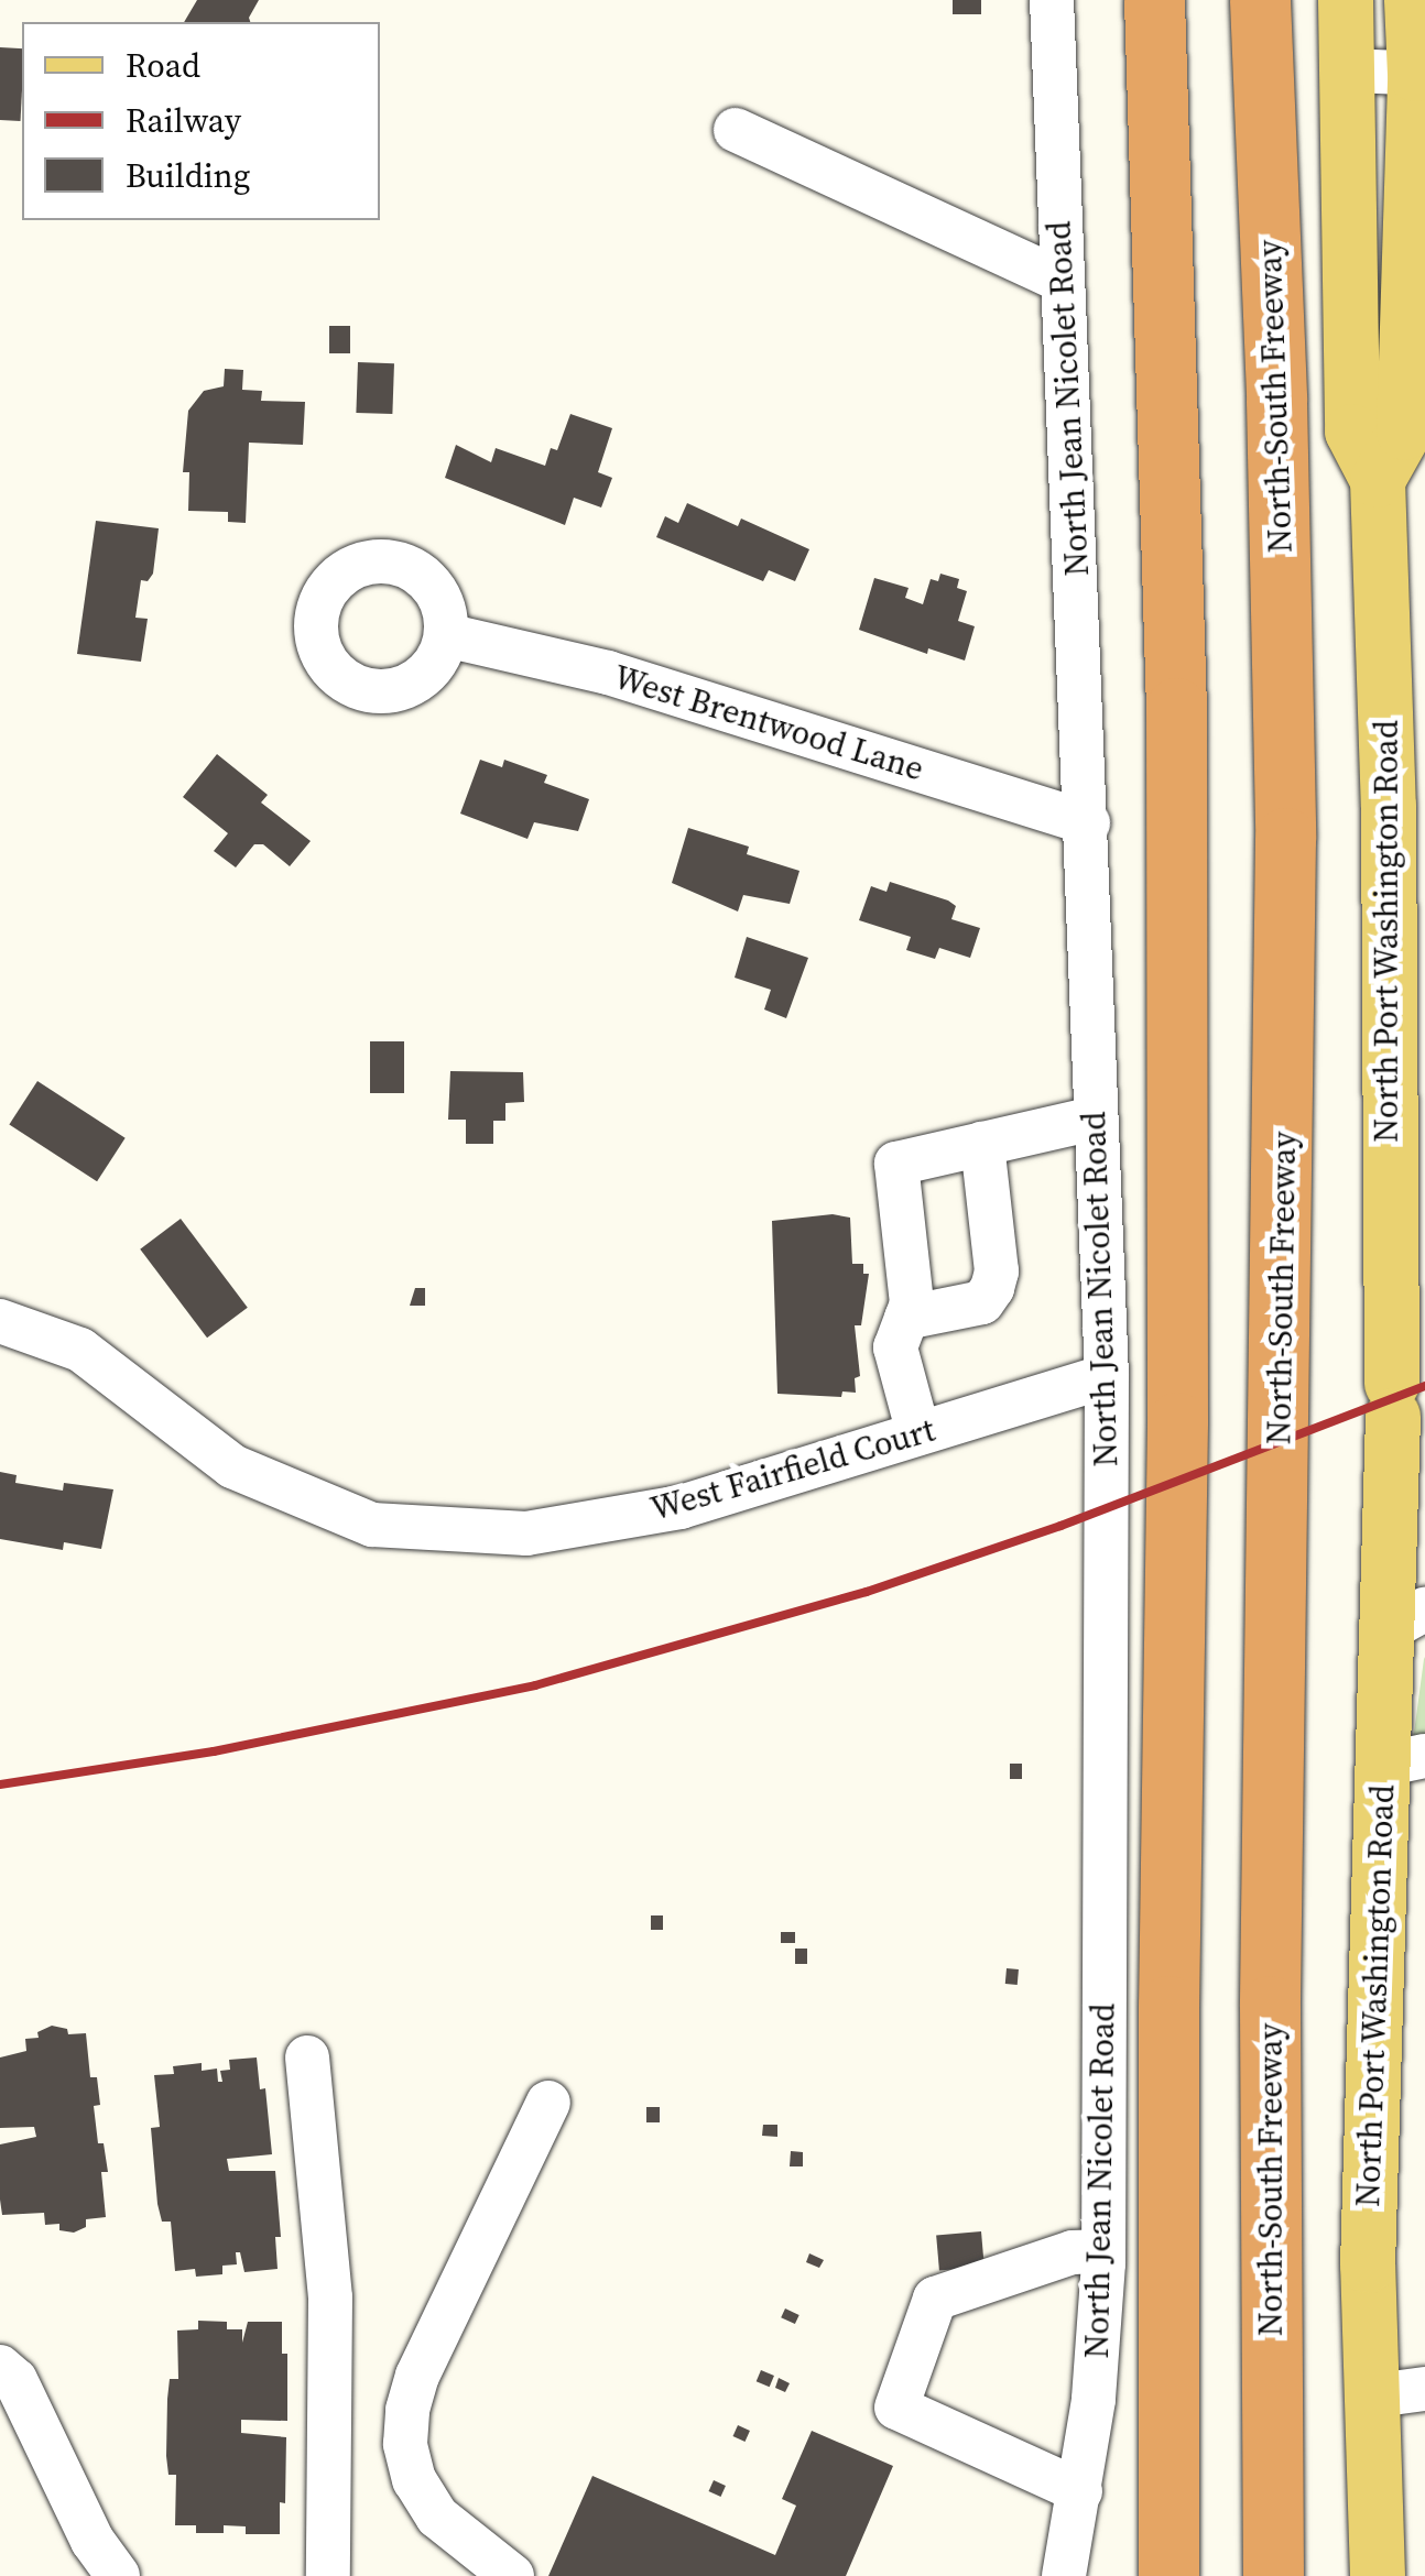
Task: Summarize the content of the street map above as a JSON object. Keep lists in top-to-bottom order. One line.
{"streets":{"highway":["North-South Freeway"],"main road":["North Port Washington Road"],"street":["North Jean Nicolet Road","West Brentwood Lane","West Fairfield Court"]},"crossings":[["North Jean Nicolet Road","West Brentwood Lane"],["North Jean Nicolet Road","West Fairfield Court"]],"legend":["Road","Railway","Building"]}
